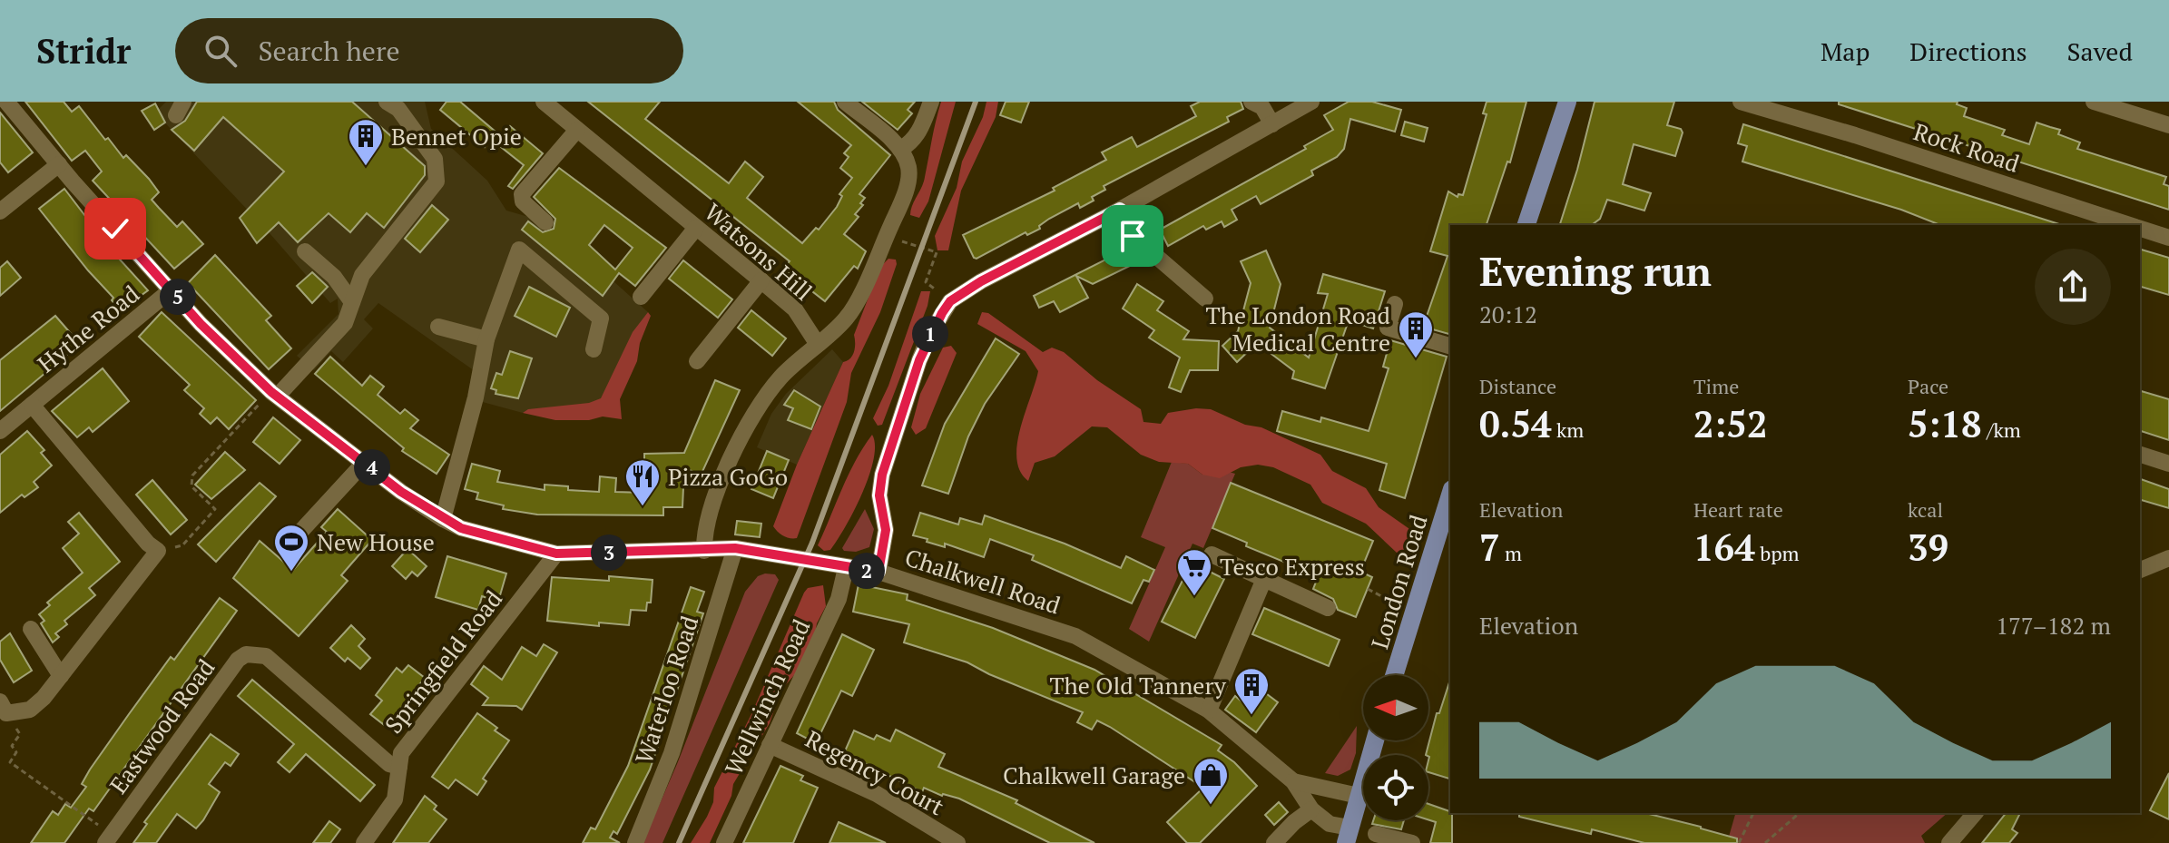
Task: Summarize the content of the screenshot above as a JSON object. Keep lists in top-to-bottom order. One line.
{"streets":{"main road":["London Road"],"street":["Rock Road","Watsons Hill","Hythe Road","Chalkwell Road","Springfield Road","Waterloo Road","Wellwinch Road","Eastwood Road","Regency Court"]},"crossings":[["Hythe Road","Chalkwell Road"],["Chalkwell Road","Springfield Road"],["Chalkwell Road","Waterloo Road"],["Chalkwell Road","Wellwinch Road"],["Springfield Road","Eastwood Road"],["Wellwinch Road","Regency Court"]],"places":{"building":["Bennet Opie","The London Road Medical Centre","The Old Tannery"],"restaurant":["Pizza GoGo"],"sports":["New House"],"supermarket":["Tesco Express"],"shop":["Chalkwell Garage"]},"north":"left","page":{"header":"Stridr","search":"Search here","nav":["Map","Directions","Saved"],"heading":["Evening run","20:12"],"pins":["5","1","4","3","2"],"stats":[["Distance","0.54 km"],["Time","2:52"],["Pace","5:18 /km"],["Elevation","7 m"],["Heart rate","164 bpm"],["kcal","39"]],"chart":["Elevation","177–182 m"]}}
